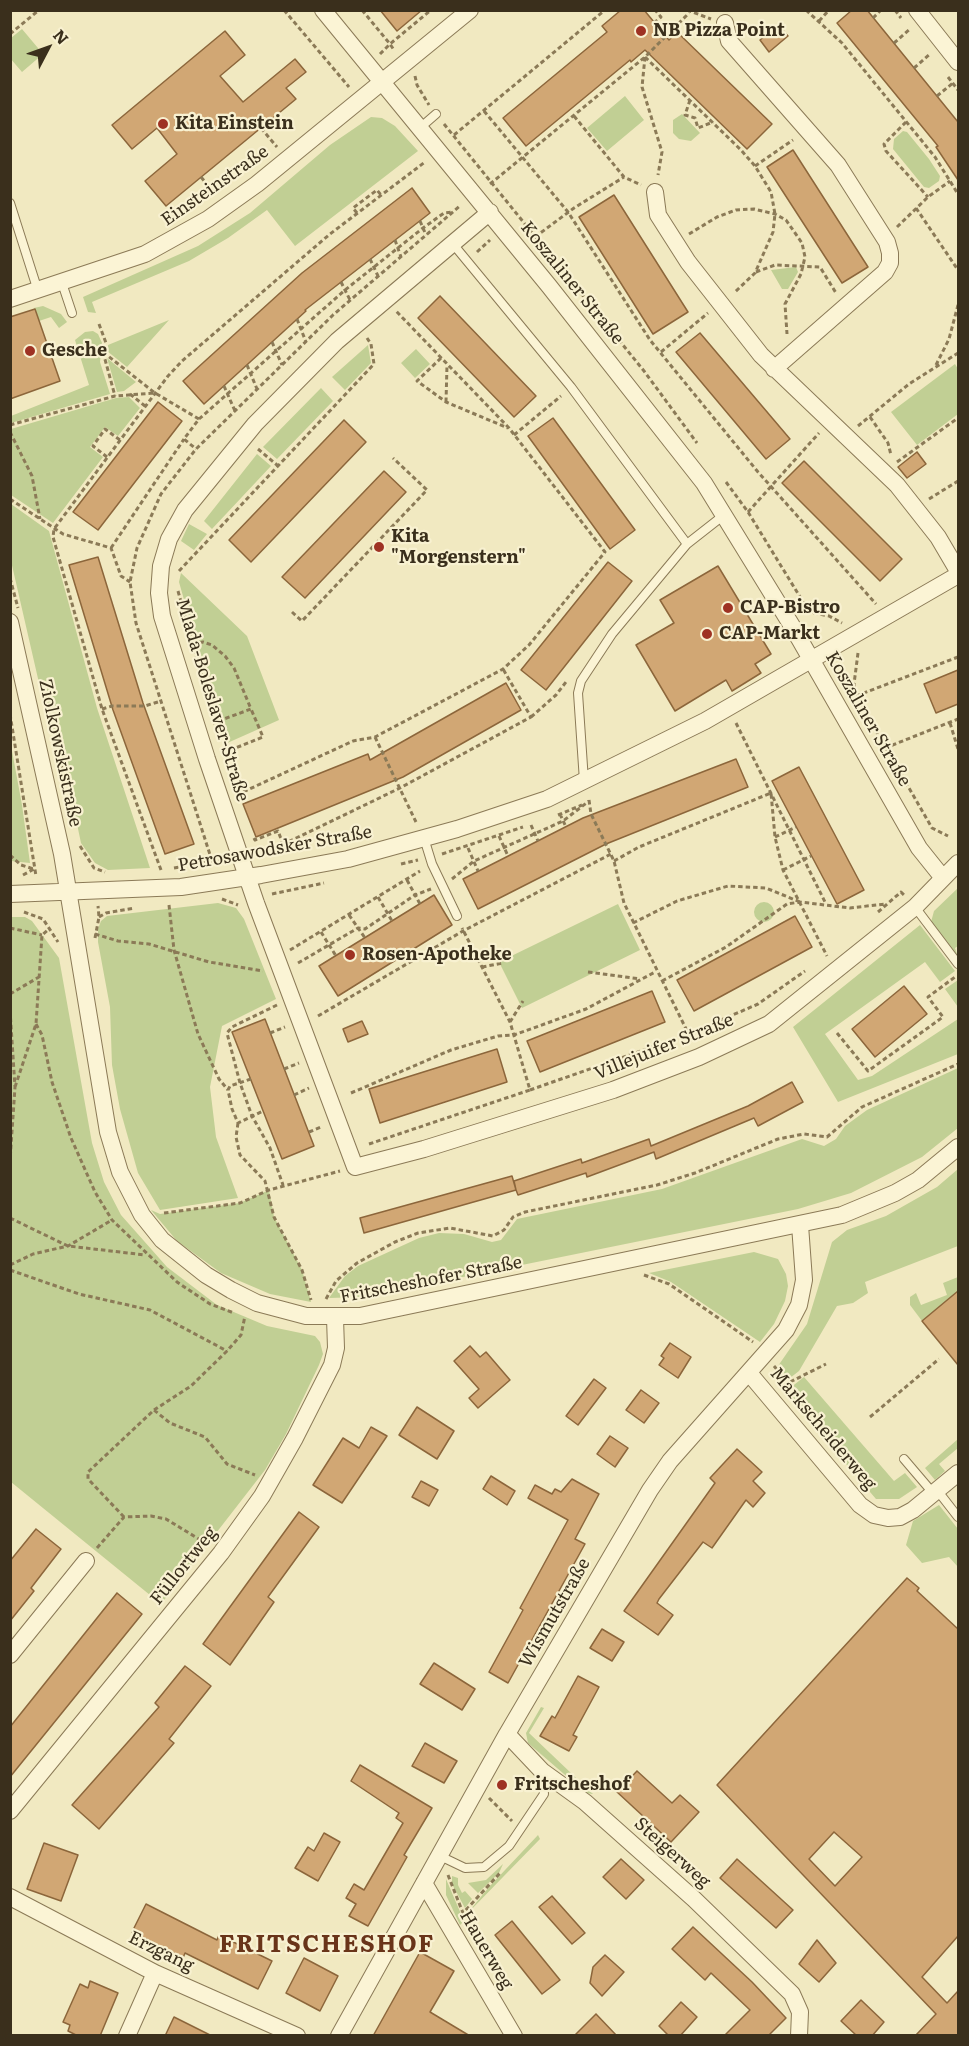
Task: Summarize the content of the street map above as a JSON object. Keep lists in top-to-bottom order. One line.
{"streets":{"street":["Einsteinstraße","Koszaliner Straße","Mlada-Boleslaver-Straße","Ziolkowskistraße","Petrosawodsker Straße","Villejuifer Straße","Fritscheshofer Straße","Markscheiderweg","Füllortweg","Wismutstraße","Steigerweg","Hauerweg","Erzgang"]},"crossings":[["Einsteinstraße","Koszaliner Straße"],["Koszaliner Straße","Mlada-Boleslaver-Straße"],["Koszaliner Straße","Petrosawodsker Straße"],["Koszaliner Straße","Villejuifer Straße"],["Mlada-Boleslaver-Straße","Petrosawodsker Straße"],["Mlada-Boleslaver-Straße","Villejuifer Straße"],["Ziolkowskistraße","Petrosawodsker Straße"],["Ziolkowskistraße","Fritscheshofer Straße"],["Petrosawodsker Straße","Fritscheshofer Straße"],["Fritscheshofer Straße","Füllortweg"],["Fritscheshofer Straße","Wismutstraße"],["Markscheiderweg","Wismutstraße"],["Wismutstraße","Steigerweg"],["Wismutstraße","Hauerweg"]],"districts":["FRITSCHESHOF"],"places":["NB Pizza Point","Kita Einstein","Gesche","Kita \"Morgenstern\"","CAP-Bistro","CAP-Markt","Rosen-Apotheke","Fritscheshof"],"north":"top right"}
